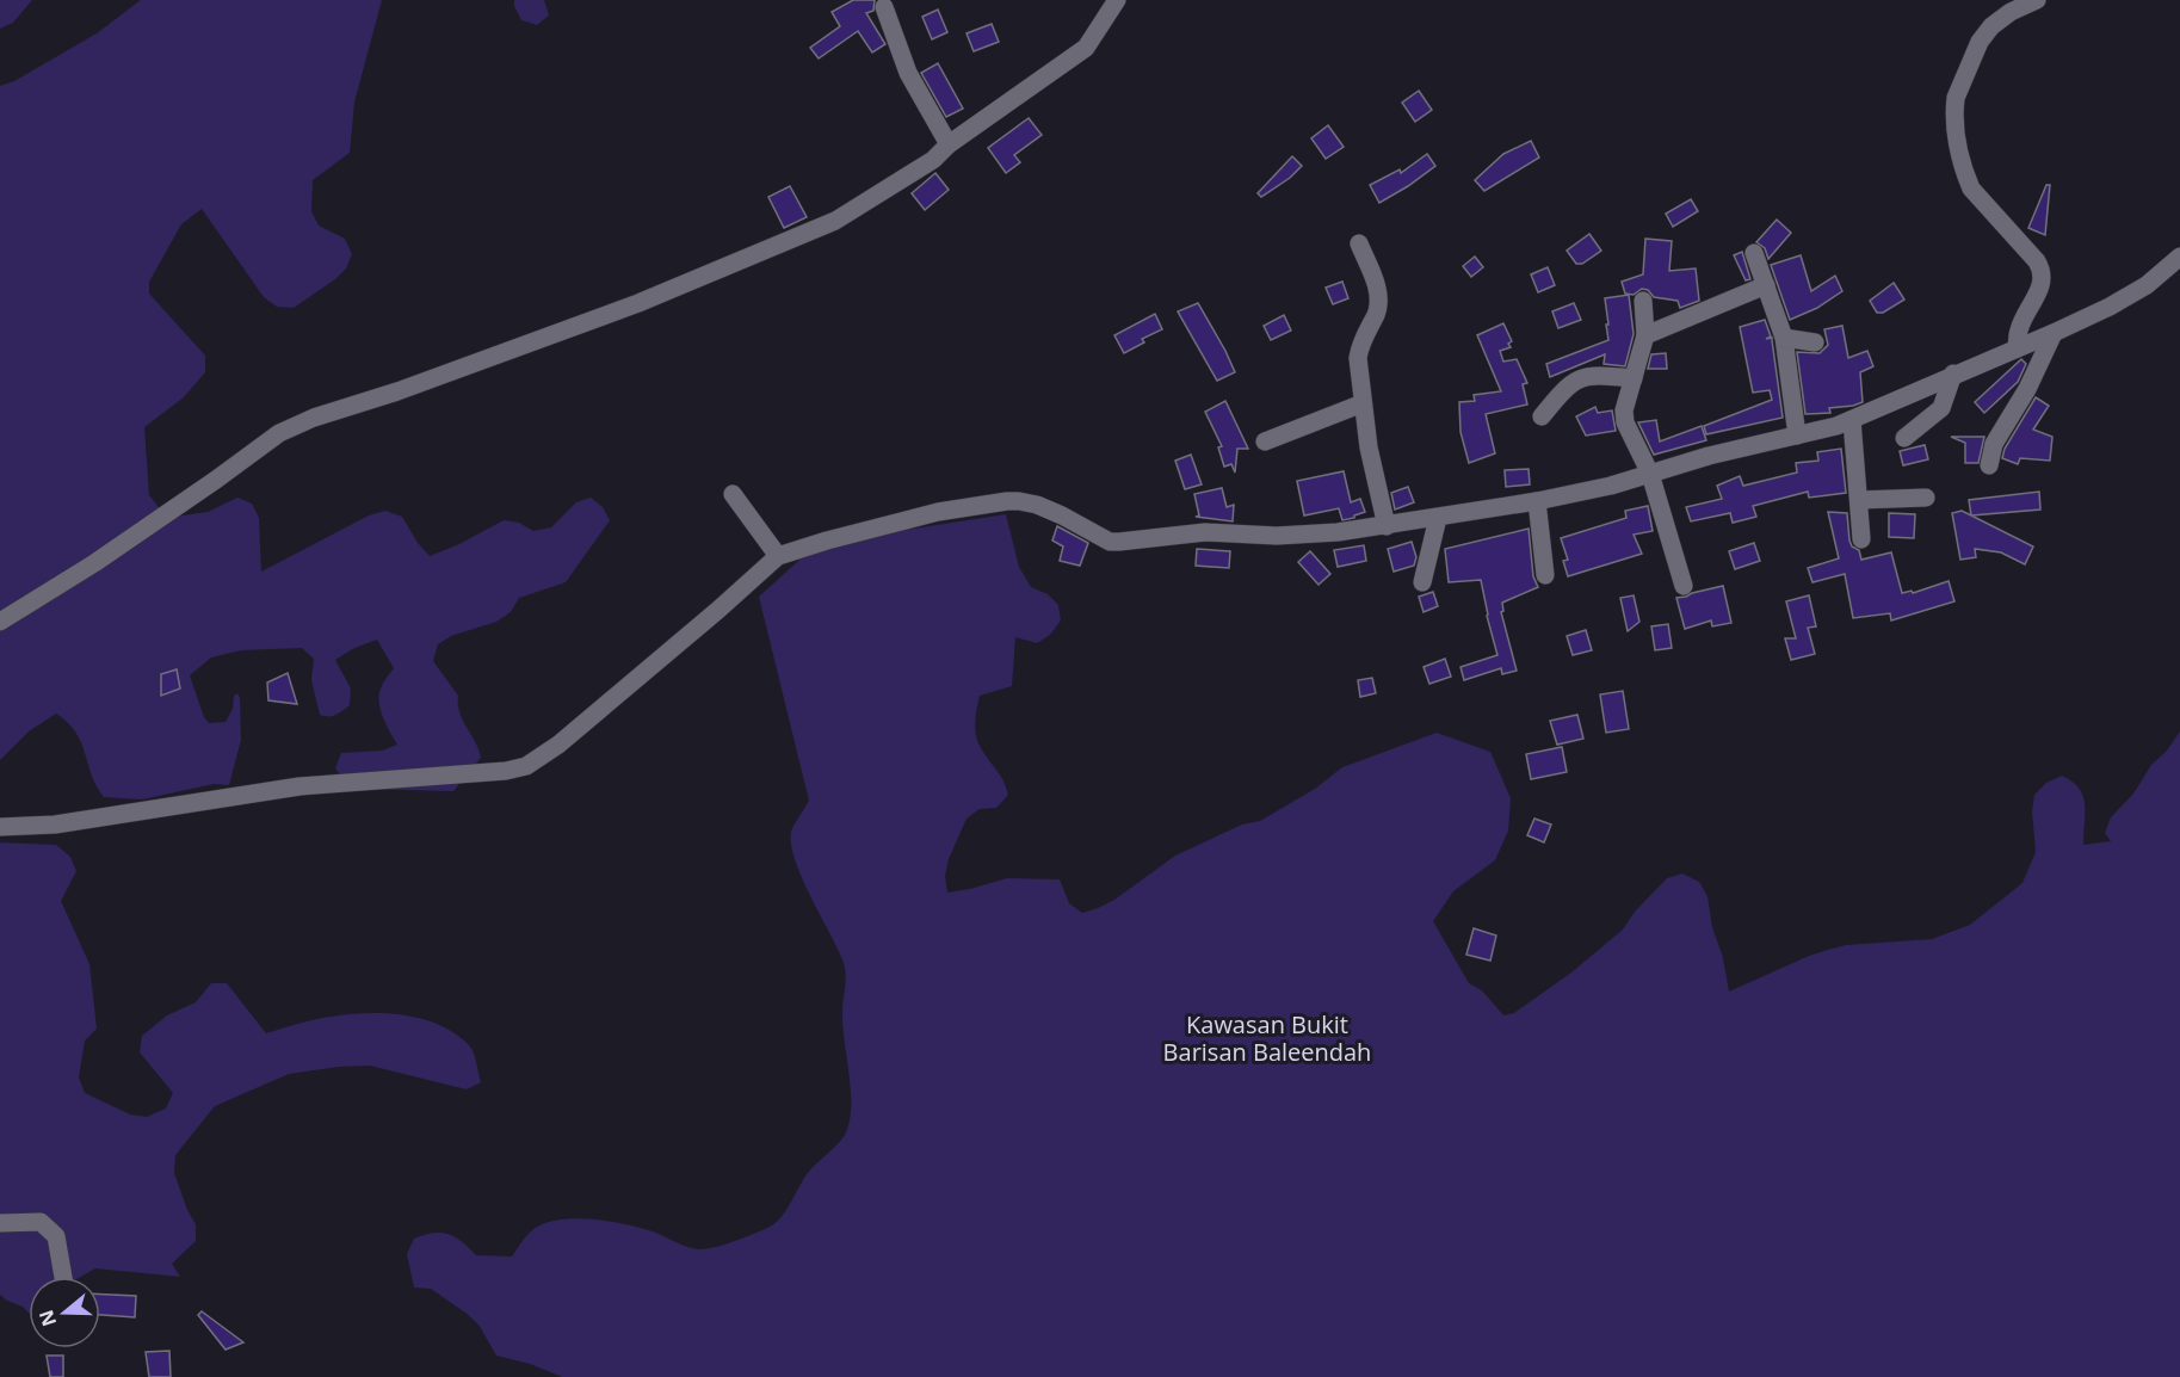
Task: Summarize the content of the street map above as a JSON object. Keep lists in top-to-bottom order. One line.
{"parks":["Kawasan Bukit Barisan Baleendah"],"north":"left"}
